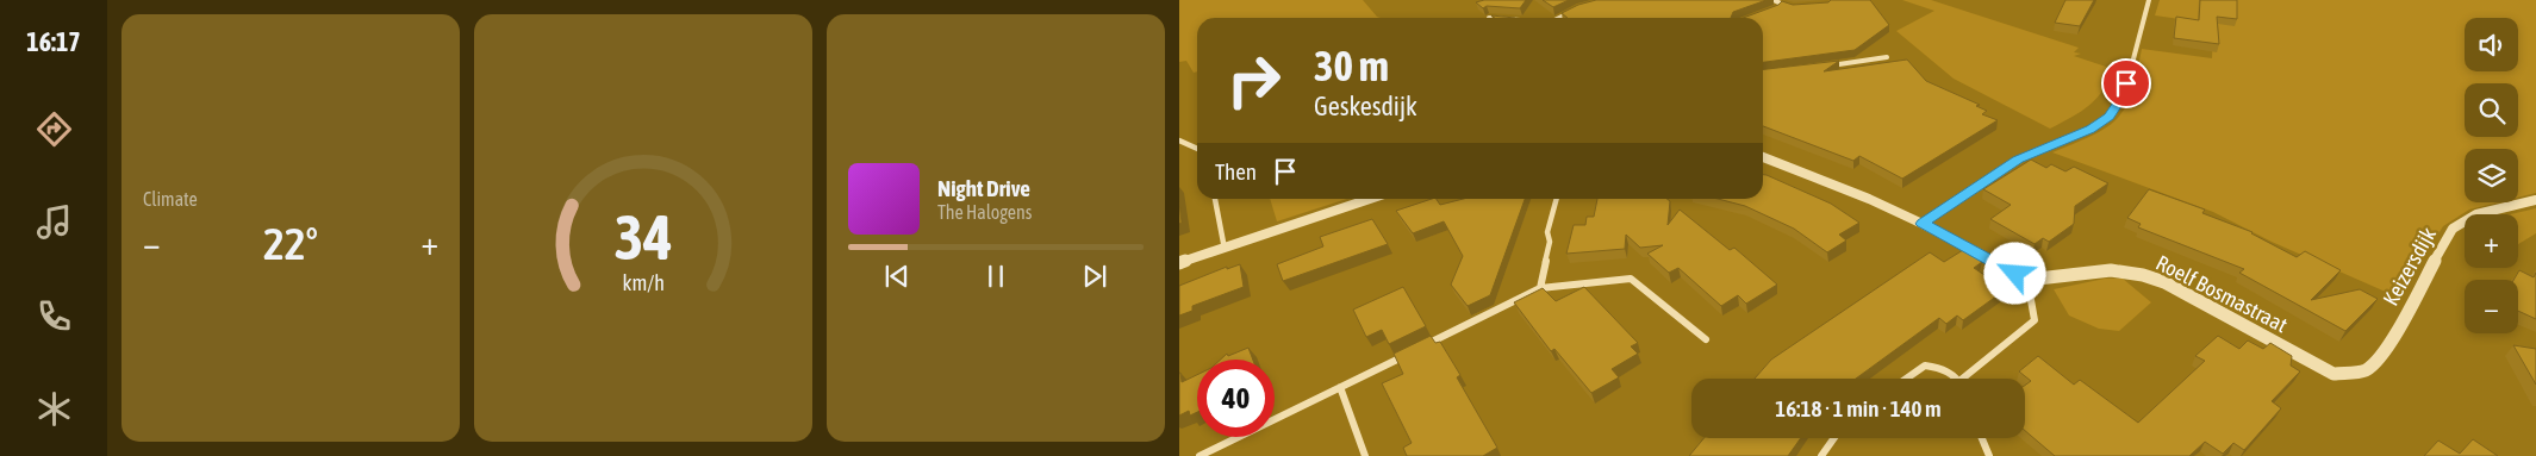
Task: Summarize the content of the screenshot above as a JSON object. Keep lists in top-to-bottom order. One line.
{"streets":{"street":["Keizersdijk","Roelf Bosmastraat"]},"crossings":[["Keizersdijk","Roelf Bosmastraat"]],"page":{"tabs":"16:17","tile":"Climate","map_buttons":["+","−"],"turn":["30 m","Geskesdijk"],"then":"Then","song":["Night Drive","The Halogens"],"heat":["−","22°","+"],"limit":"40","trip":"16:18 · 1 min · 140 m","gauge":["34","km/h"]}}
